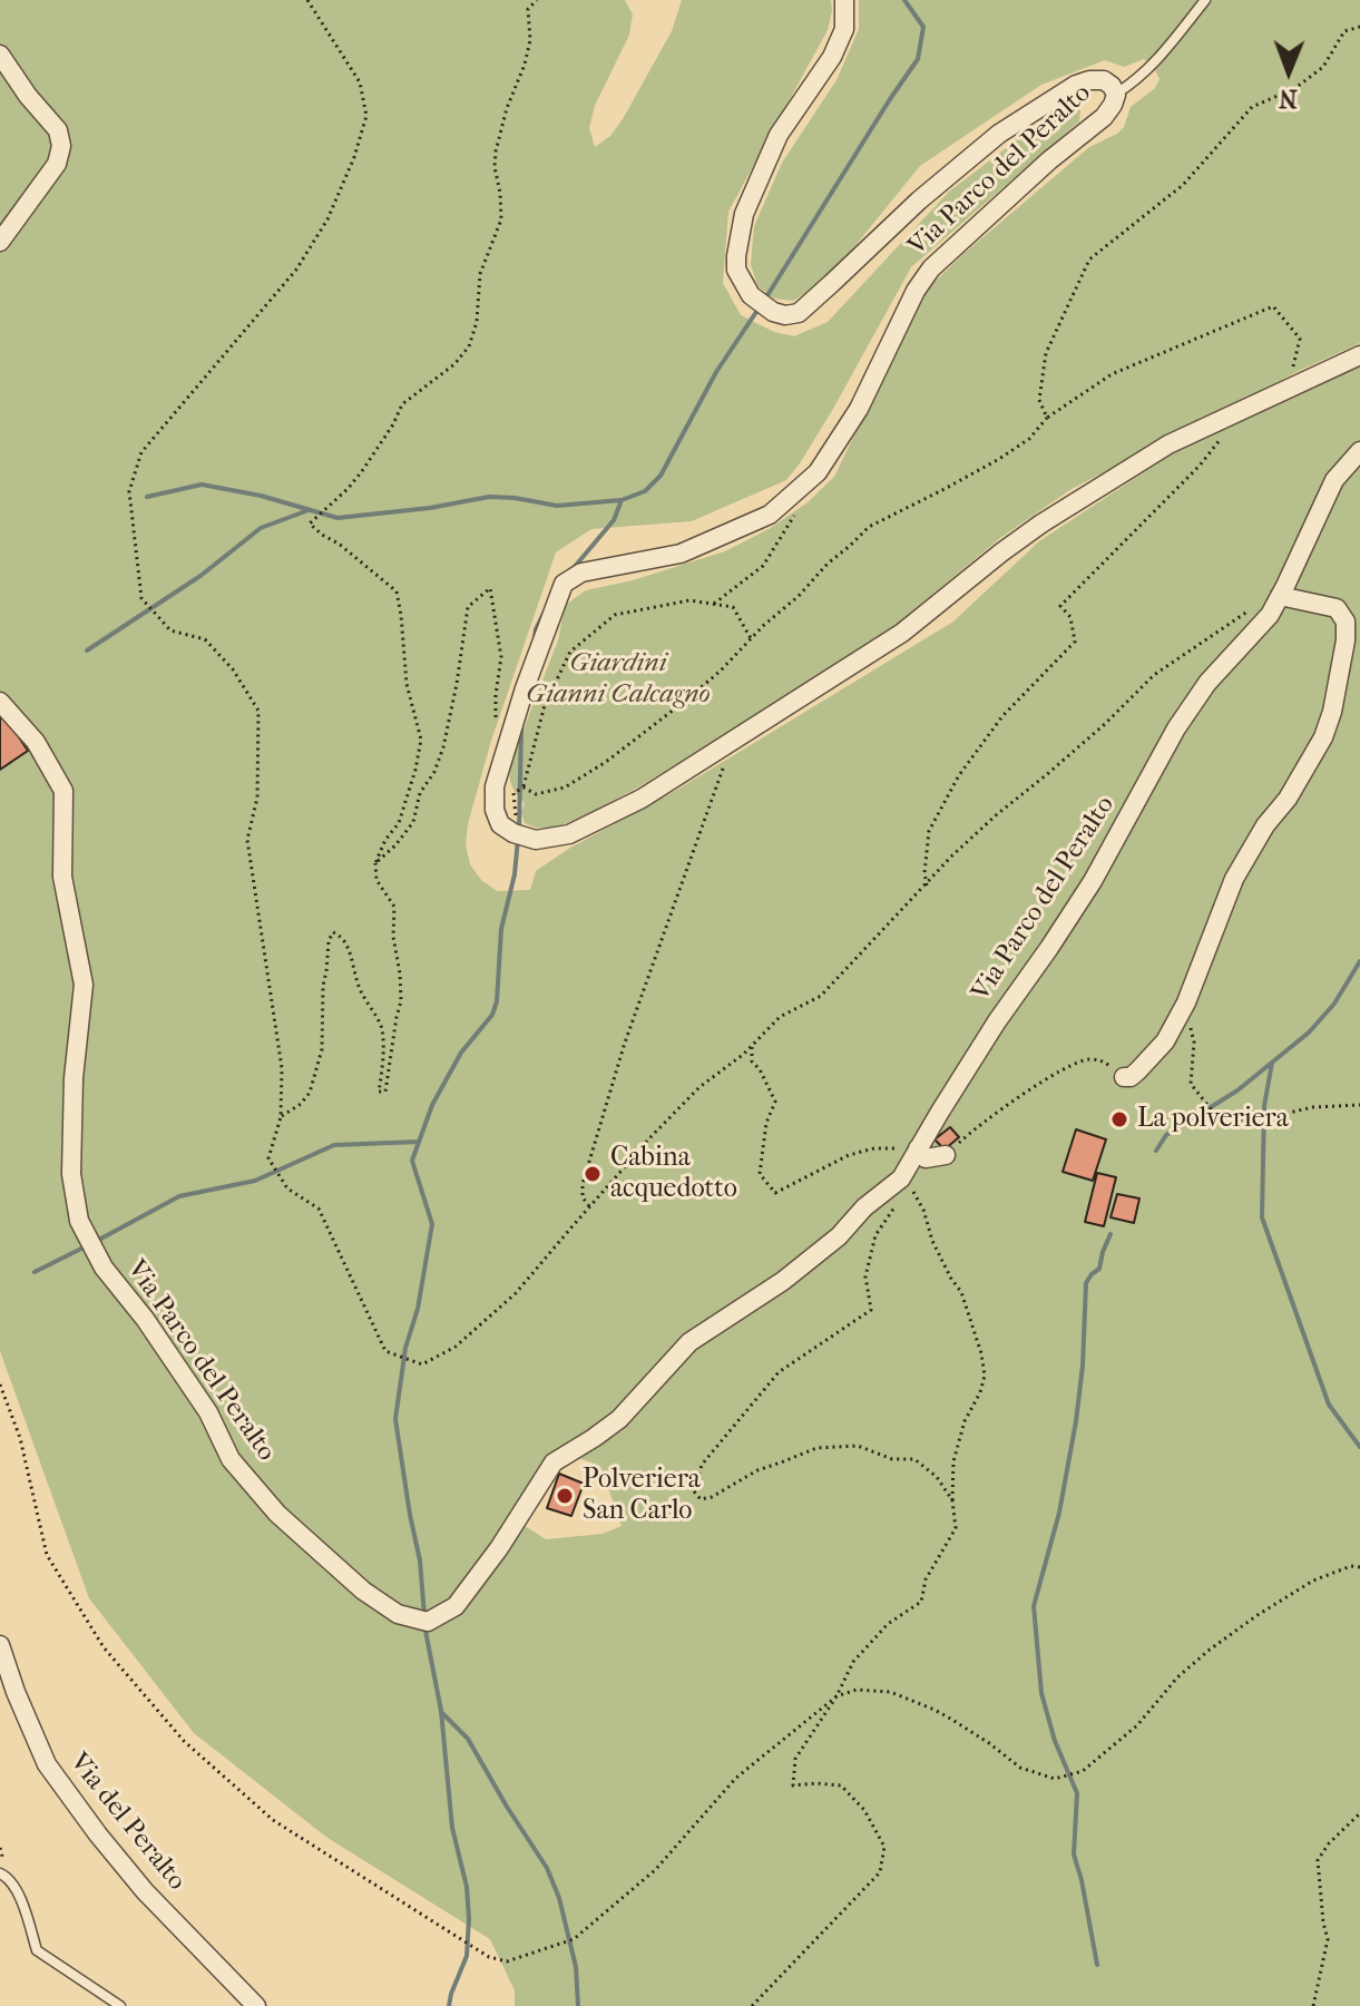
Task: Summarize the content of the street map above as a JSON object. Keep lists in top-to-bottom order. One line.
{"streets":{"street":["Via Parco del Peralto","Via del Peralto"]},"parks":["Giardini Gianni Calcagno"],"places":["La polveriera","Cabina acquedotto","Polveriera San Carlo"],"north":"bottom"}
